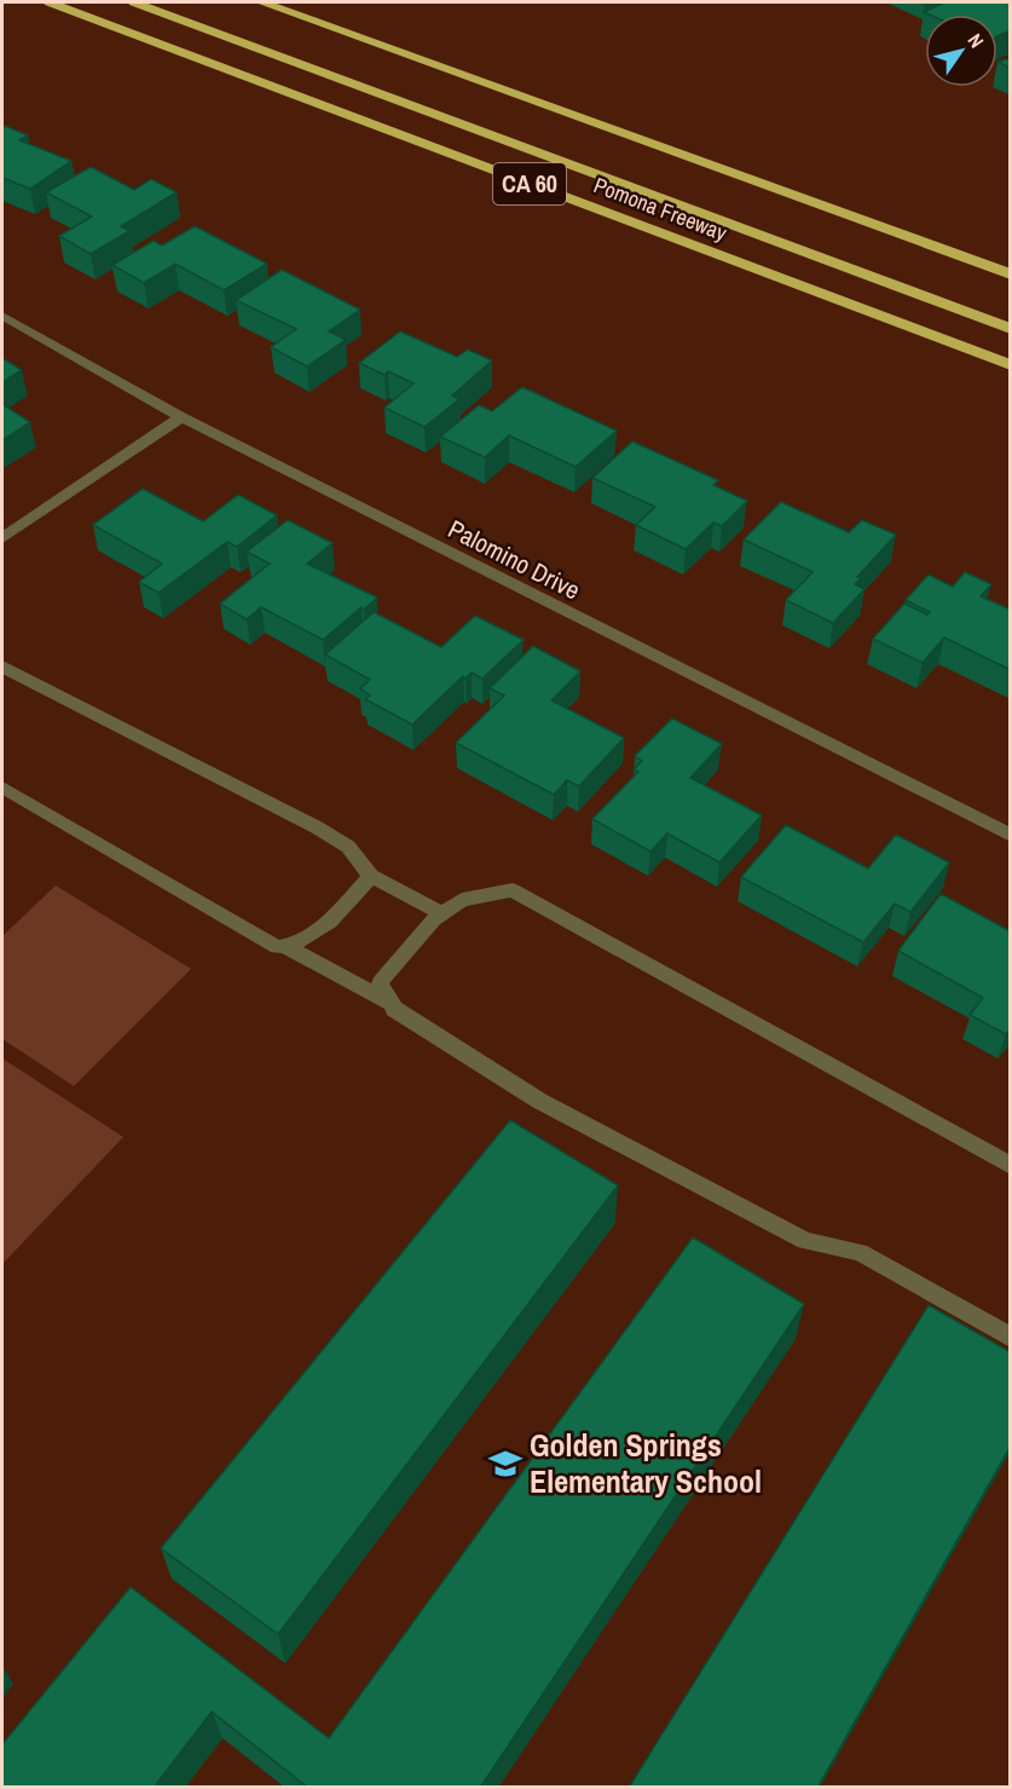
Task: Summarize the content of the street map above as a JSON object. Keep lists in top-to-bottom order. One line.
{"streets":{"highway":["CA 60","Pomona Freeway"],"street":["Palomino Drive"]},"places":{"school or university":["Golden Springs Elementary School"]},"north":"top right"}
